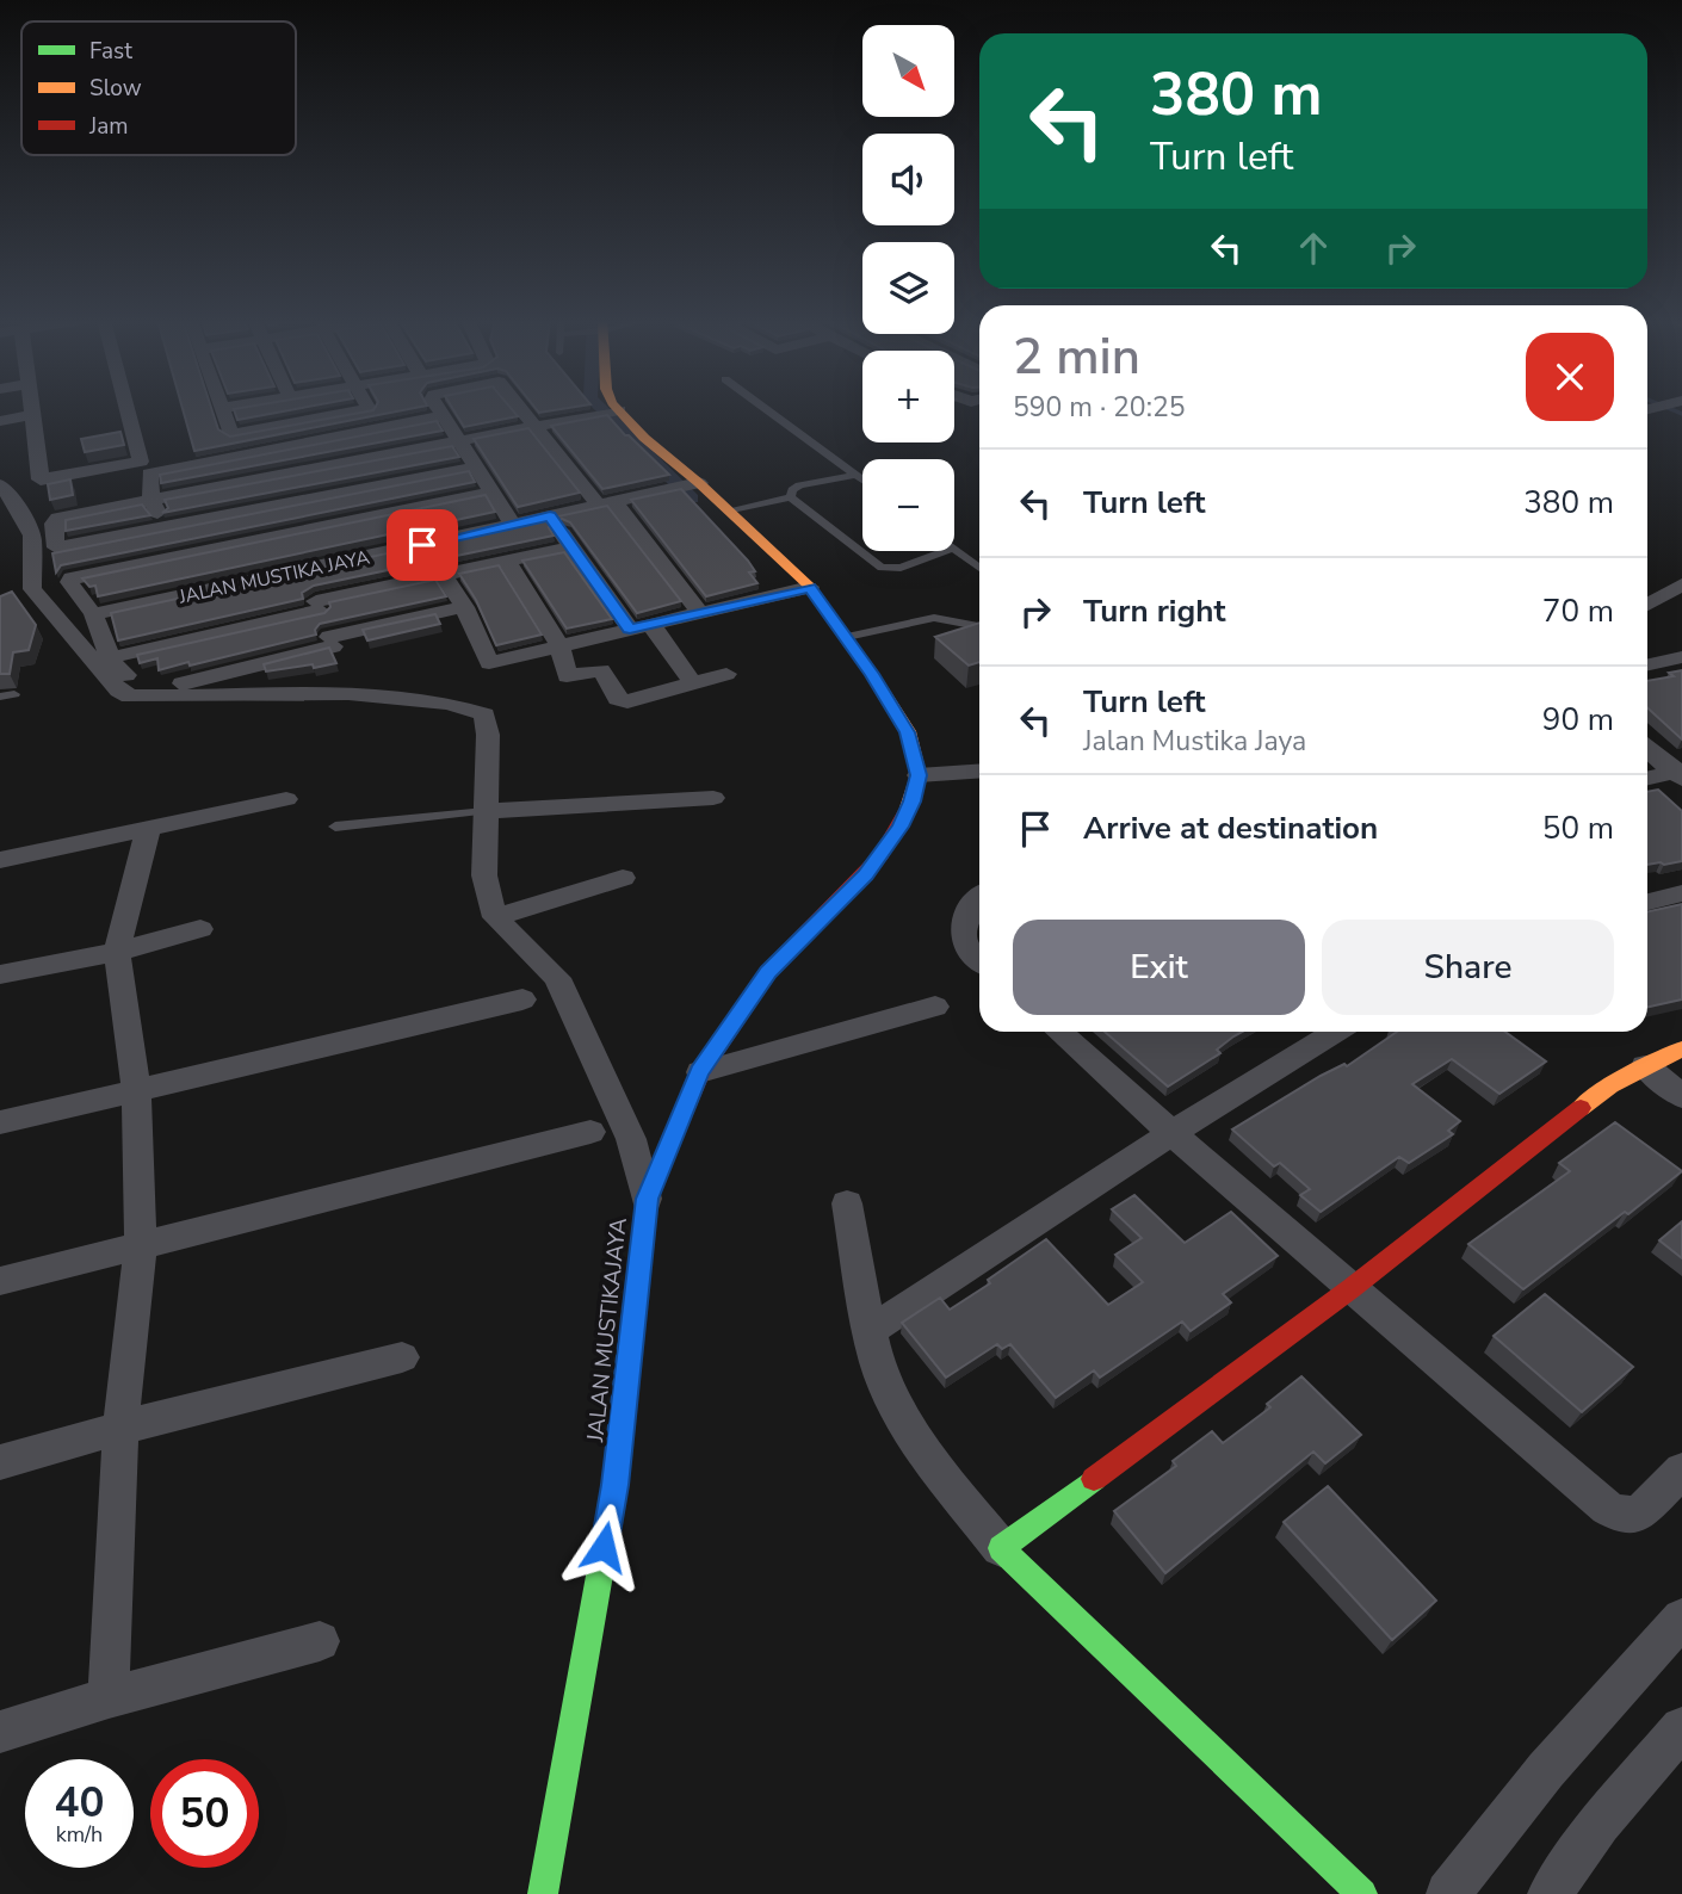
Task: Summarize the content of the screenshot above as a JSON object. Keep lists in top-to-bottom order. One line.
{"streets":{"main road":["JALAN MUSTIKAJAYA"],"street":["JALAN MUSTIKA JAYA"]},"legend":["Fast","Slow","Jam"],"north":"bottom right","page":{"map_buttons":["+","−"],"turn":["380 m","Turn left"],"heading":["2 min","590 m · 20:25"],"list":[{"name":"Turn left","value":"380 m"},{"name":"Turn right","value":"70 m"},{"name":"Turn left","note":"Jalan Mustika Jaya","value":"90 m"},{"name":"Arrive at destination","value":"50 m"}],"buttons":["Exit","Share"],"speed":"40 km/h","limit":"50"}}
